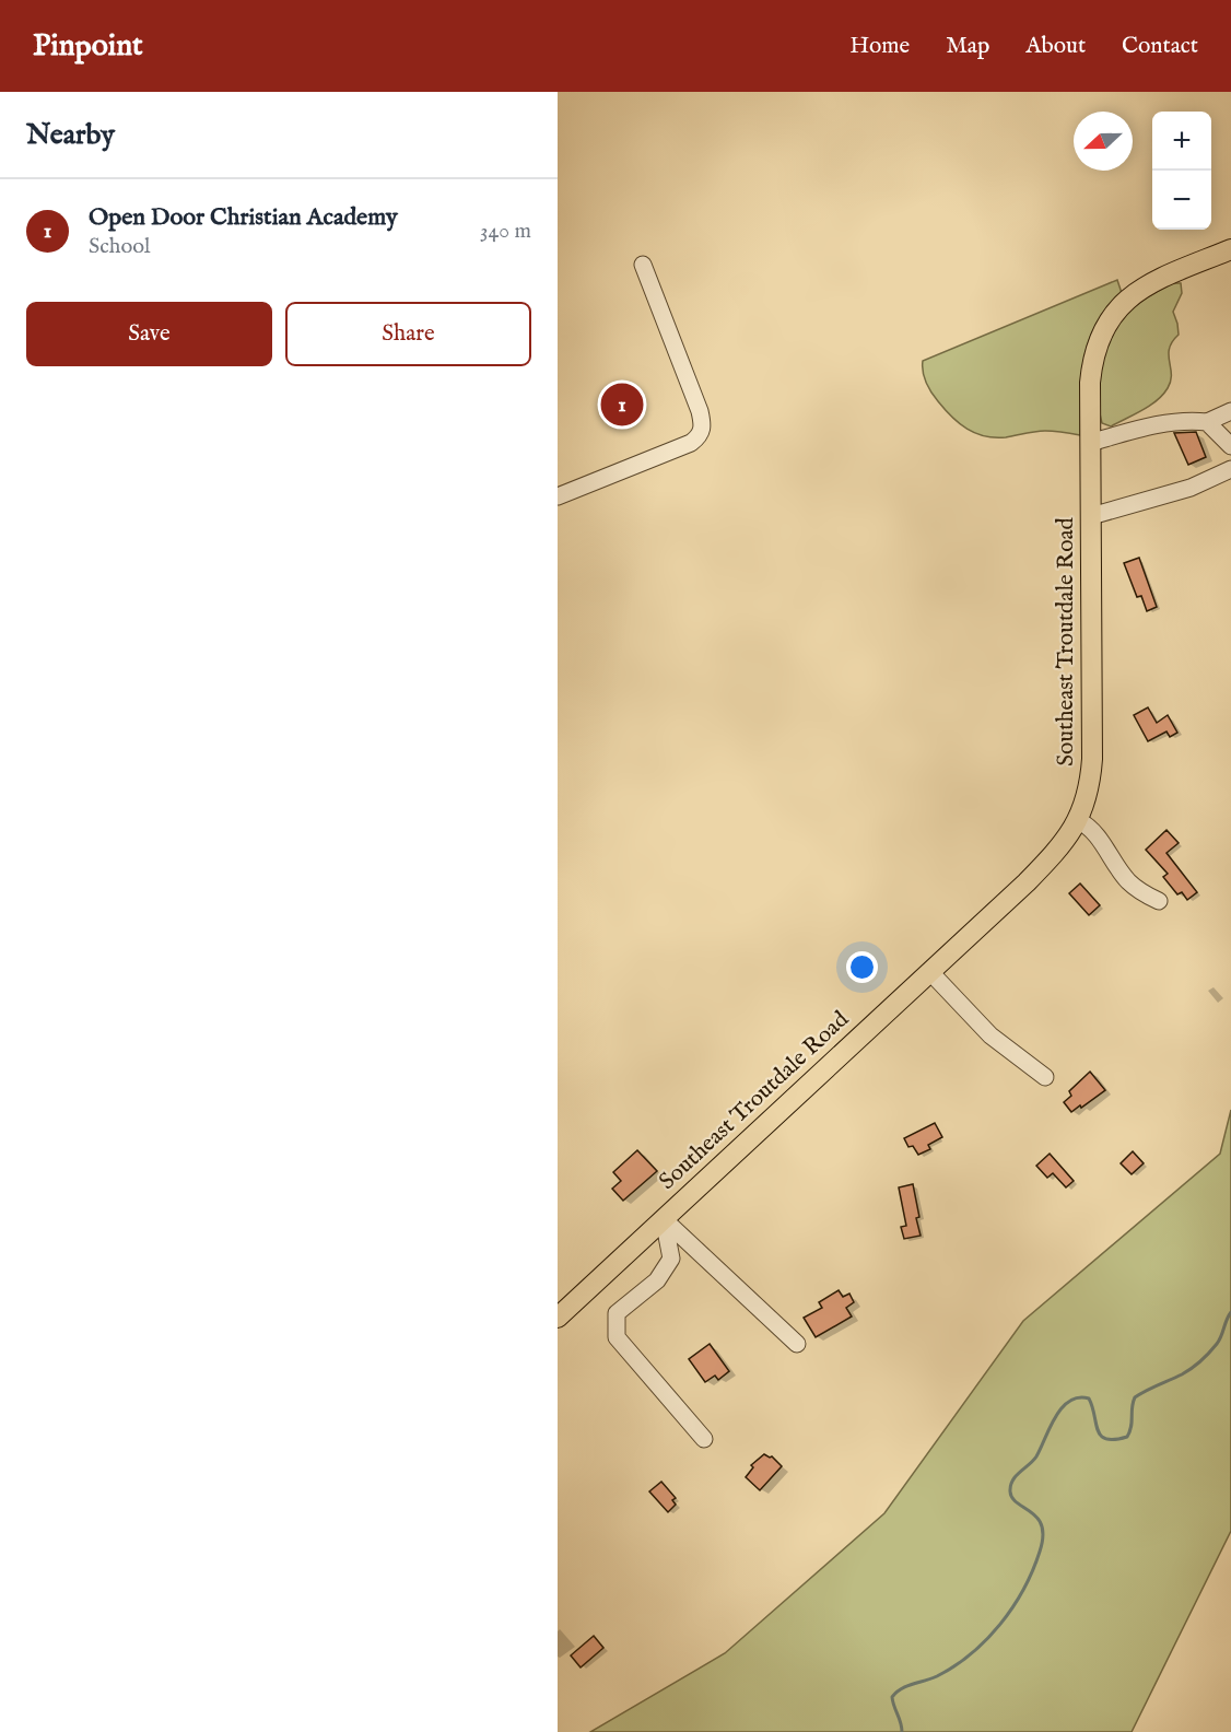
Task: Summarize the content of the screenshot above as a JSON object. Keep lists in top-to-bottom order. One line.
{"streets":{"main road":["Southeast Troutdale Road"]},"north":"left","page":{"header":"Pinpoint","nav":["Home","Map","About","Contact"],"heading":"Nearby","map_buttons":["+","−"],"list":[{"mark":"1","name":"Open Door Christian Academy","note":"School","value":"340 m"}],"buttons":["Save","Share"],"pins":"1"}}
